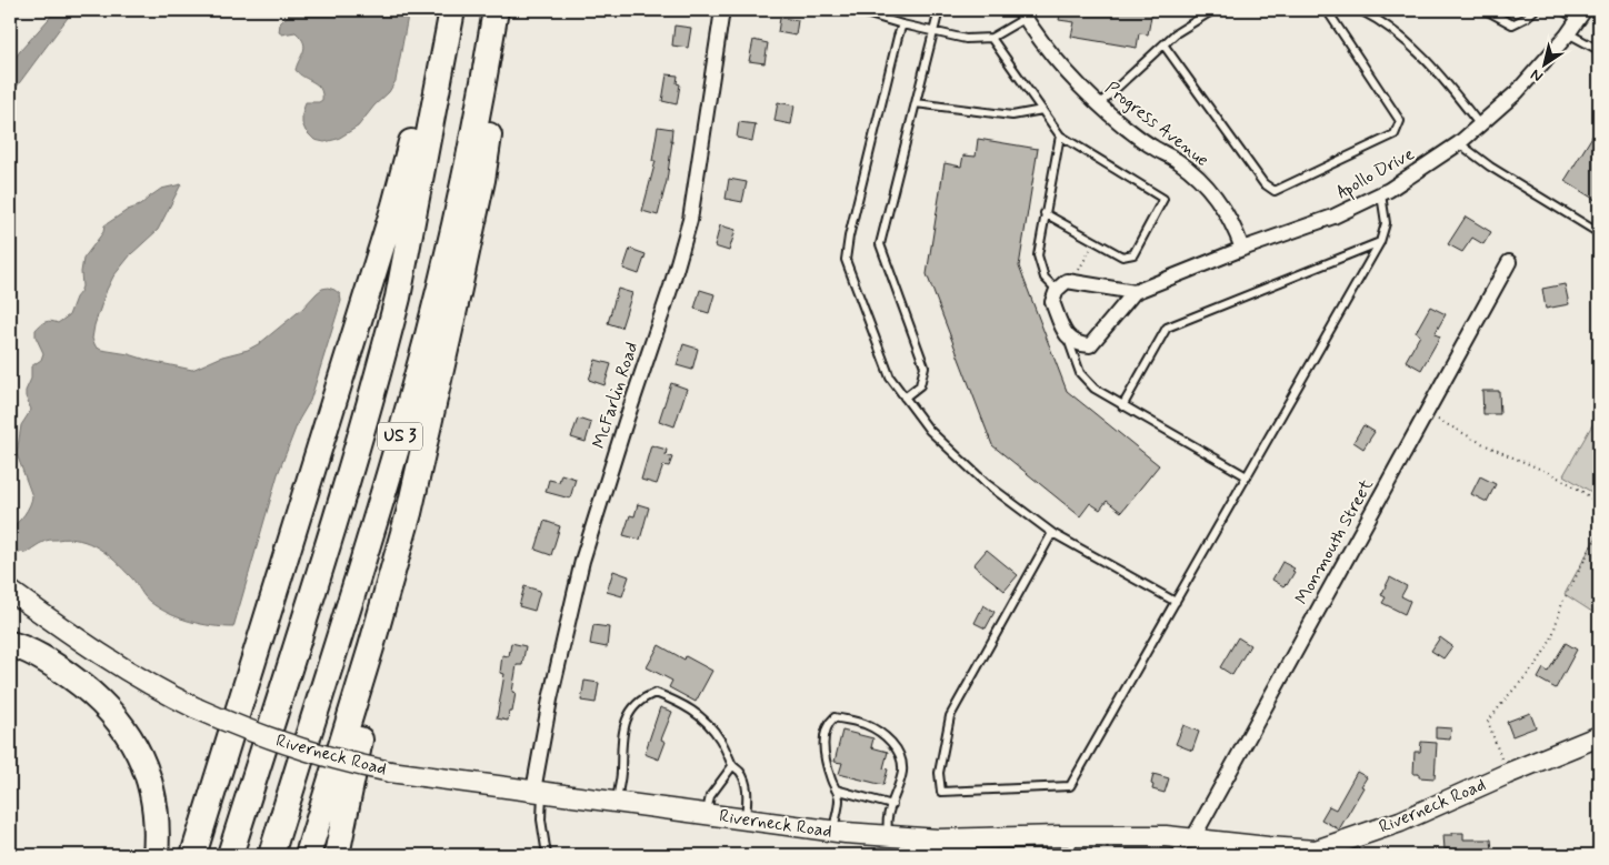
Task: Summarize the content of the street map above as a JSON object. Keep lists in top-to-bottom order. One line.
{"streets":{"highway":["US 3"],"main road":["Riverneck Road"],"street":["Progress Avenue","Apollo Drive","McFarlin Road","Monmouth Street"]},"crossings":[["Progress Avenue","Apollo Drive"],["McFarlin Road","Riverneck Road"],["Monmouth Street","Riverneck Road"]],"north":"bottom left"}
